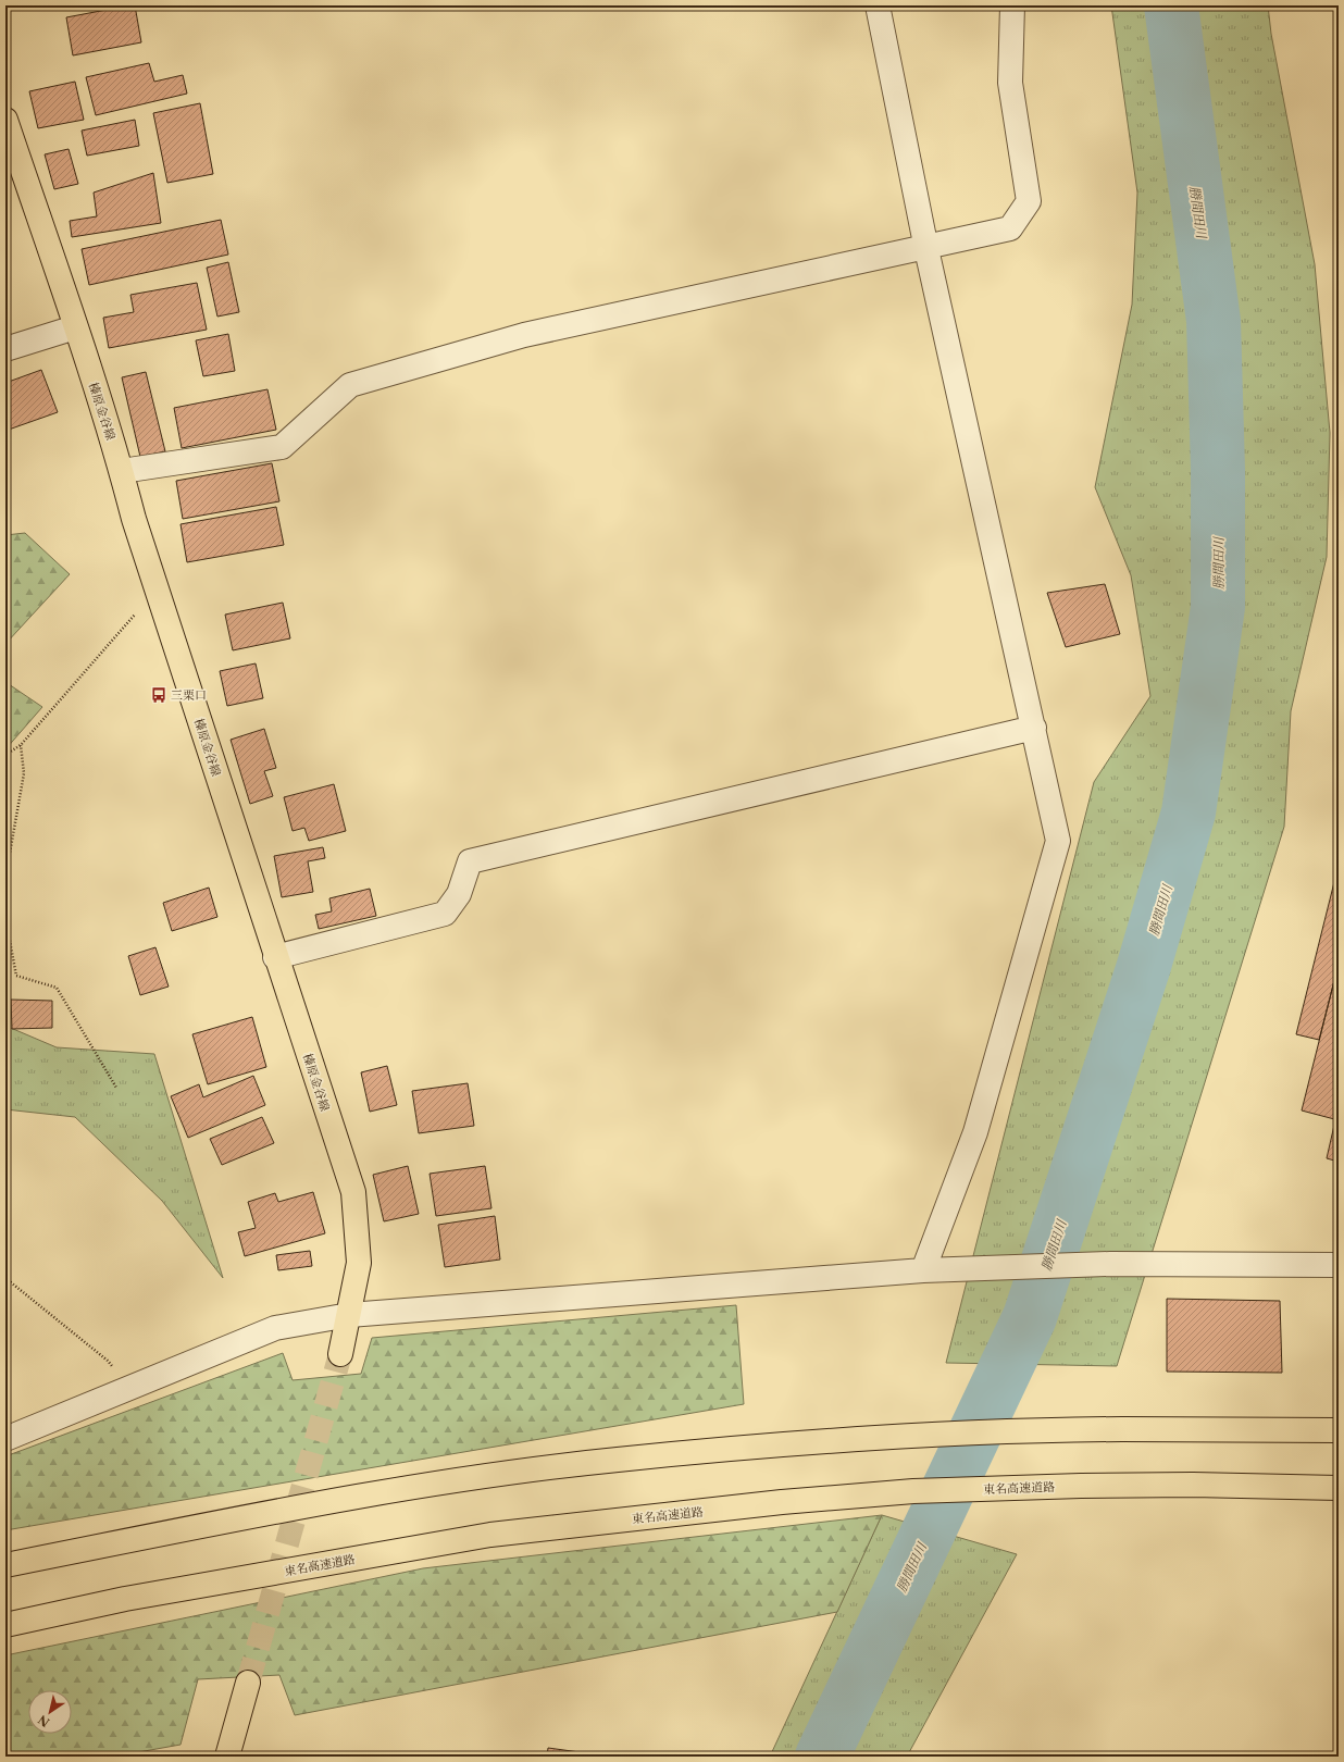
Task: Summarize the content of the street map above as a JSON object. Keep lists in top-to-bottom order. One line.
{"streets":{"main road":["榛原金谷線","東名高速道路"]},"water":["勝間田川"],"places":{"bus stop":["三栗口"]},"north":"bottom left"}
